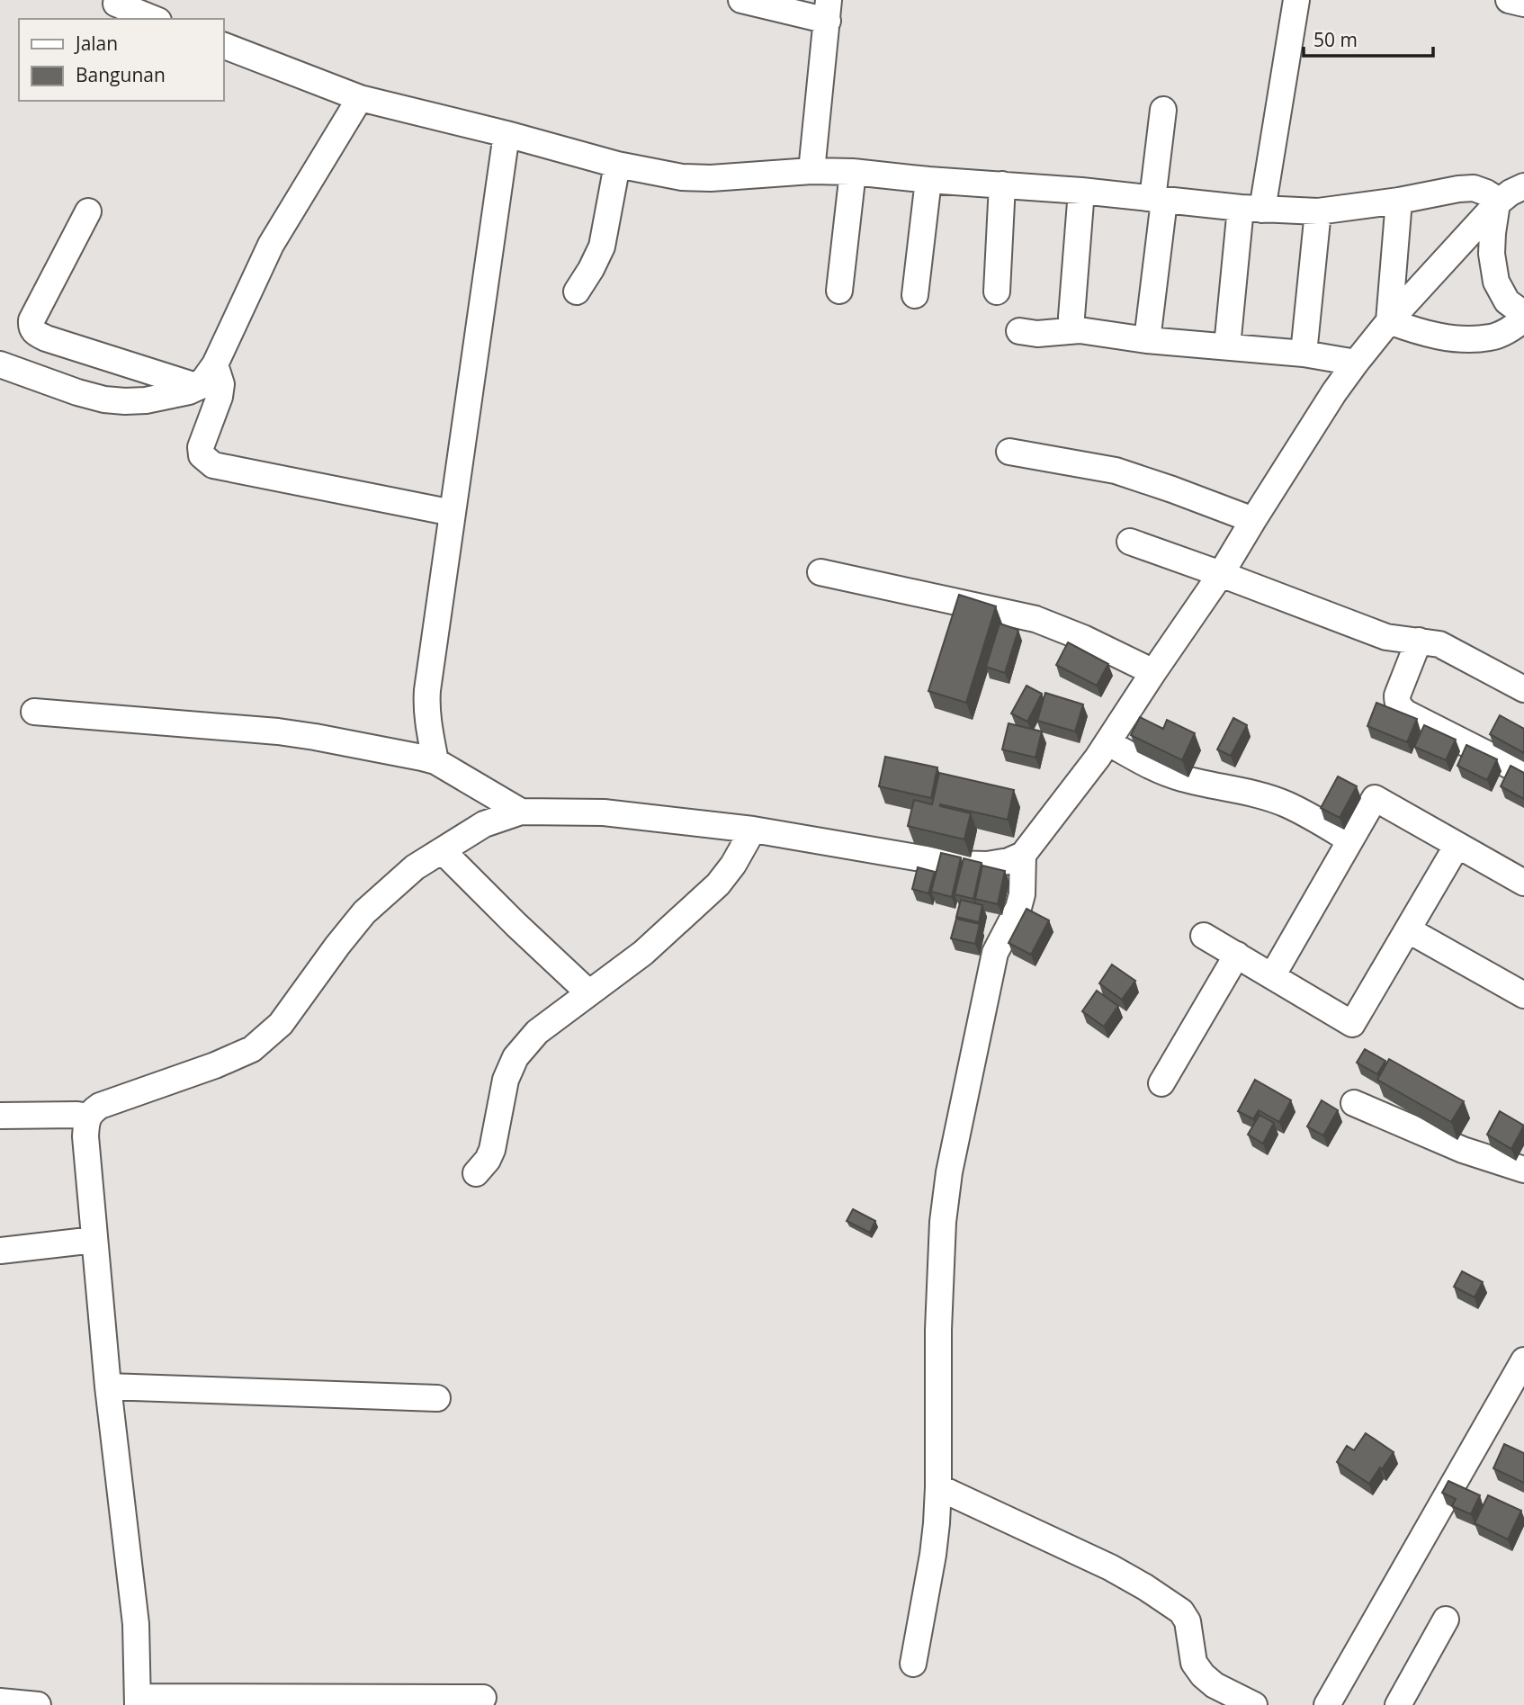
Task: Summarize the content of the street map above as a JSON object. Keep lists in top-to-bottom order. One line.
{"legend":["Jalan","Bangunan"],"scale_bar":"50 m"}
